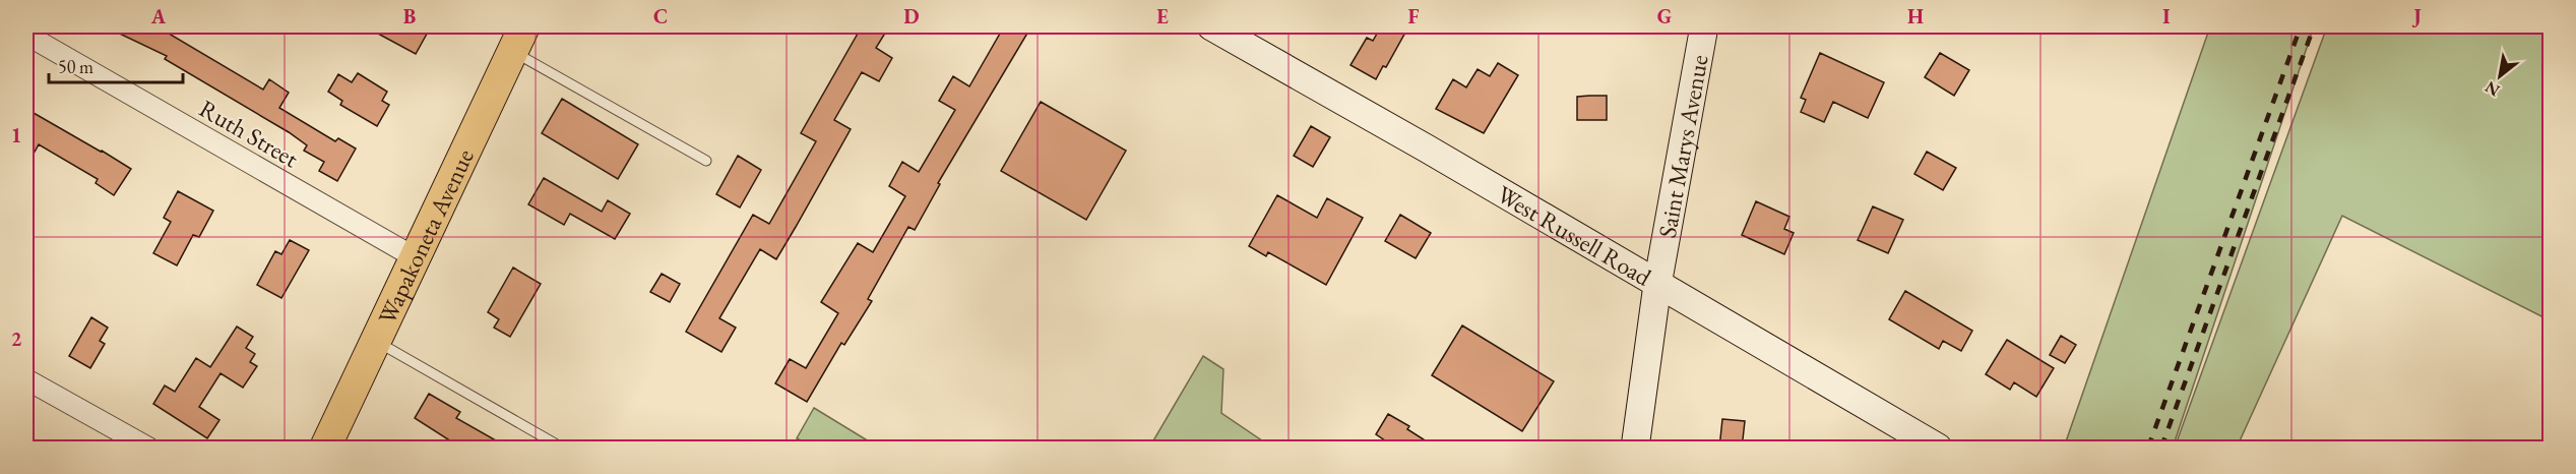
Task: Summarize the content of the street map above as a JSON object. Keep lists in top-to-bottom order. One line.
{"streets":{"main road":["Saint Marys Avenue","West Russell Road","Wapakoneta Avenue"],"street":["Ruth Street"]},"crossings":[["Ruth Street","Wapakoneta Avenue"],["Saint Marys Avenue","West Russell Road"]],"scale_bar":"50 m","north":"bottom left","grid":{"columns":["A","B","C","D","E","F","G","H","I","J"],"rows":["1","2"]}}
